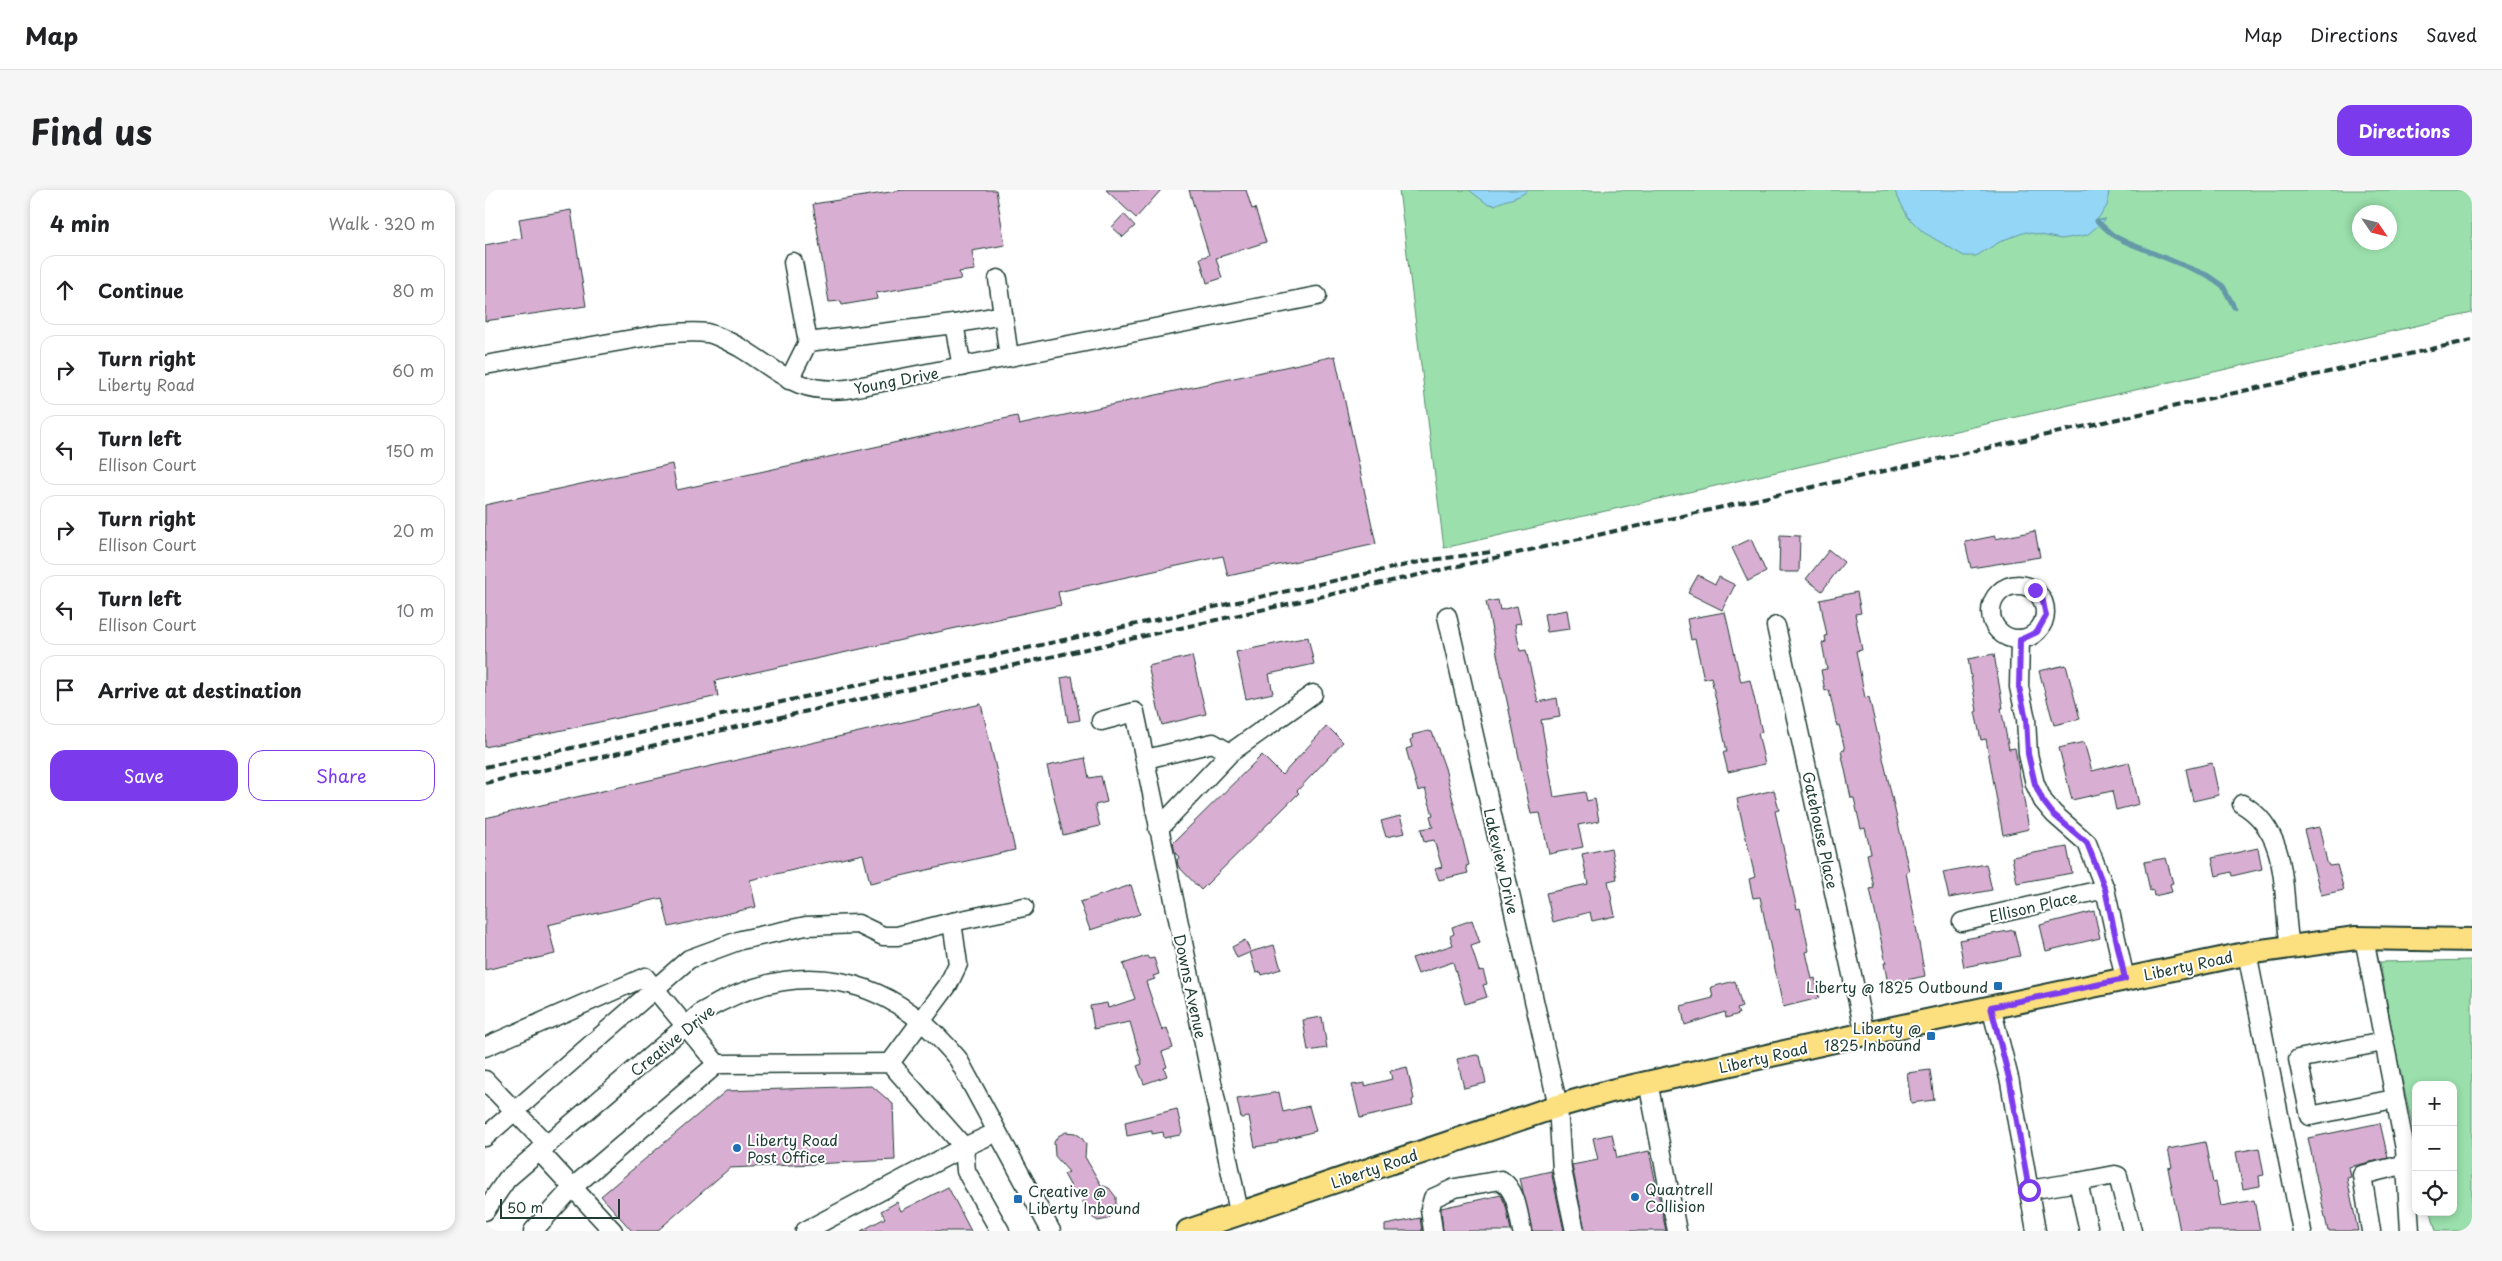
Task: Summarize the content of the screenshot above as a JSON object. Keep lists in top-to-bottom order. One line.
{"streets":{"main road":["Liberty Road"],"street":["Young Drive","Gatehouse Place","Lakeview Drive","Ellison Place","Downs Avenue","Creative Drive"]},"crossings":[["Gatehouse Place","Liberty Road"],["Lakeview Drive","Liberty Road"],["Liberty Road","Downs Avenue"]],"places":{"transit":["Liberty @ 1825 Outbound","Liberty @ 1825 Inbound","Creative @ Liberty Inbound"],"other":["Liberty Road Post Office","Quantrell Collision"]},"scale_bar":"50 m","north":"bottom right","page":{"header":"Map","nav":["Map","Directions","Saved"],"title":"Find us","buttons":["Directions",["Save","Share"]],"heading":["4 min","Walk · 320 m"],"list":[["Continue","80 m"],["Turn right","Liberty Road","60 m"],["Turn left","Ellison Court","150 m"],["Turn right","Ellison Court","20 m"],["Turn left","Ellison Court","10 m"],"Arrive at destination"],"map_buttons":["+","−"],"scale":"50 m"}}
